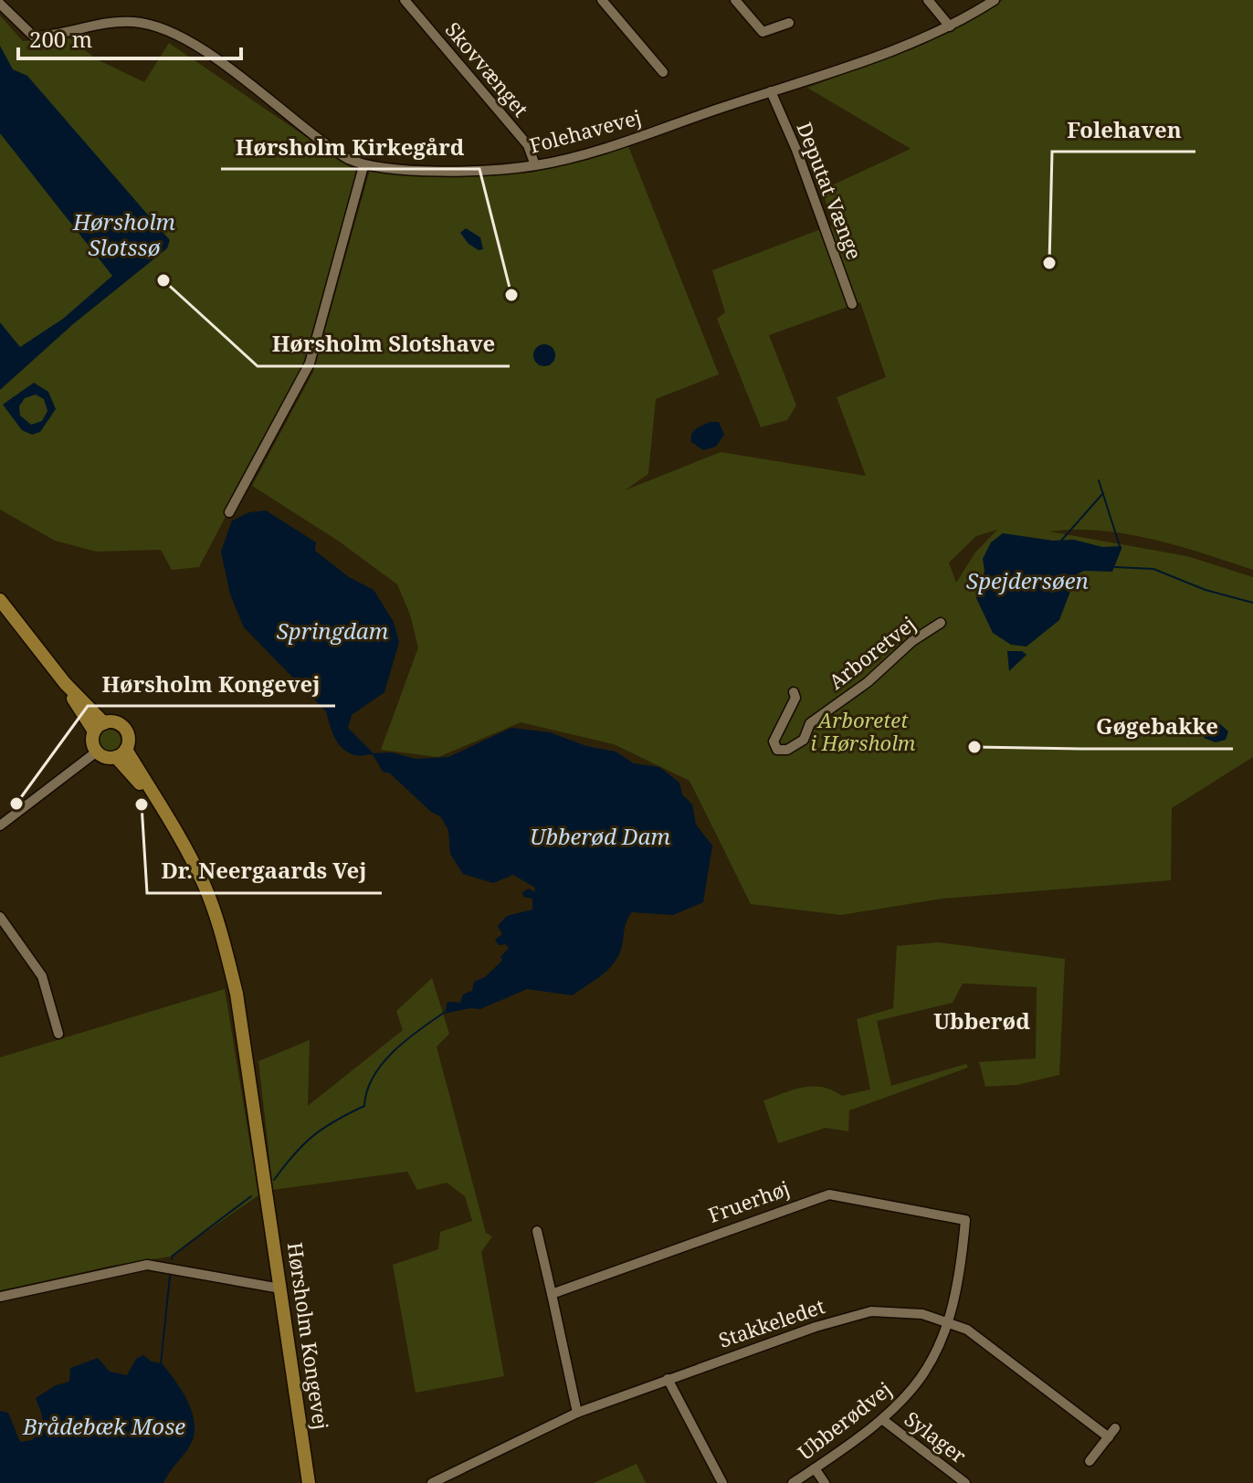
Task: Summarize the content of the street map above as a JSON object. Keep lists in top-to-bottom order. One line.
{"streets":{"main road":["Hørsholm Kongevej"],"street":["Skovvænget","Folehavevej","Deputat Vænge","Arboretvej","Fruerhøj","Stakkeledet","Ubberødvej","Sylager"]},"crossings":[["Skovvænget","Folehavevej"],["Folehavevej","Deputat Vænge"],["Fruerhøj","Ubberødvej"],["Stakkeledet","Ubberødvej"],["Ubberødvej","Sylager"]],"districts":["Ubberød"],"water":["Hørsholm Slotssø","Spejdersøen","Springdam","Ubberød Dam","Brådebæk Mose"],"parks":["Arboretet i Hørsholm"],"places":["Folehaven","Hørsholm Slotshave","Hørsholm Kirkegård","Gøgebakke","Hørsholm Kongevej","Dr. Neergaards Vej"],"scale_bar":"200 m"}
